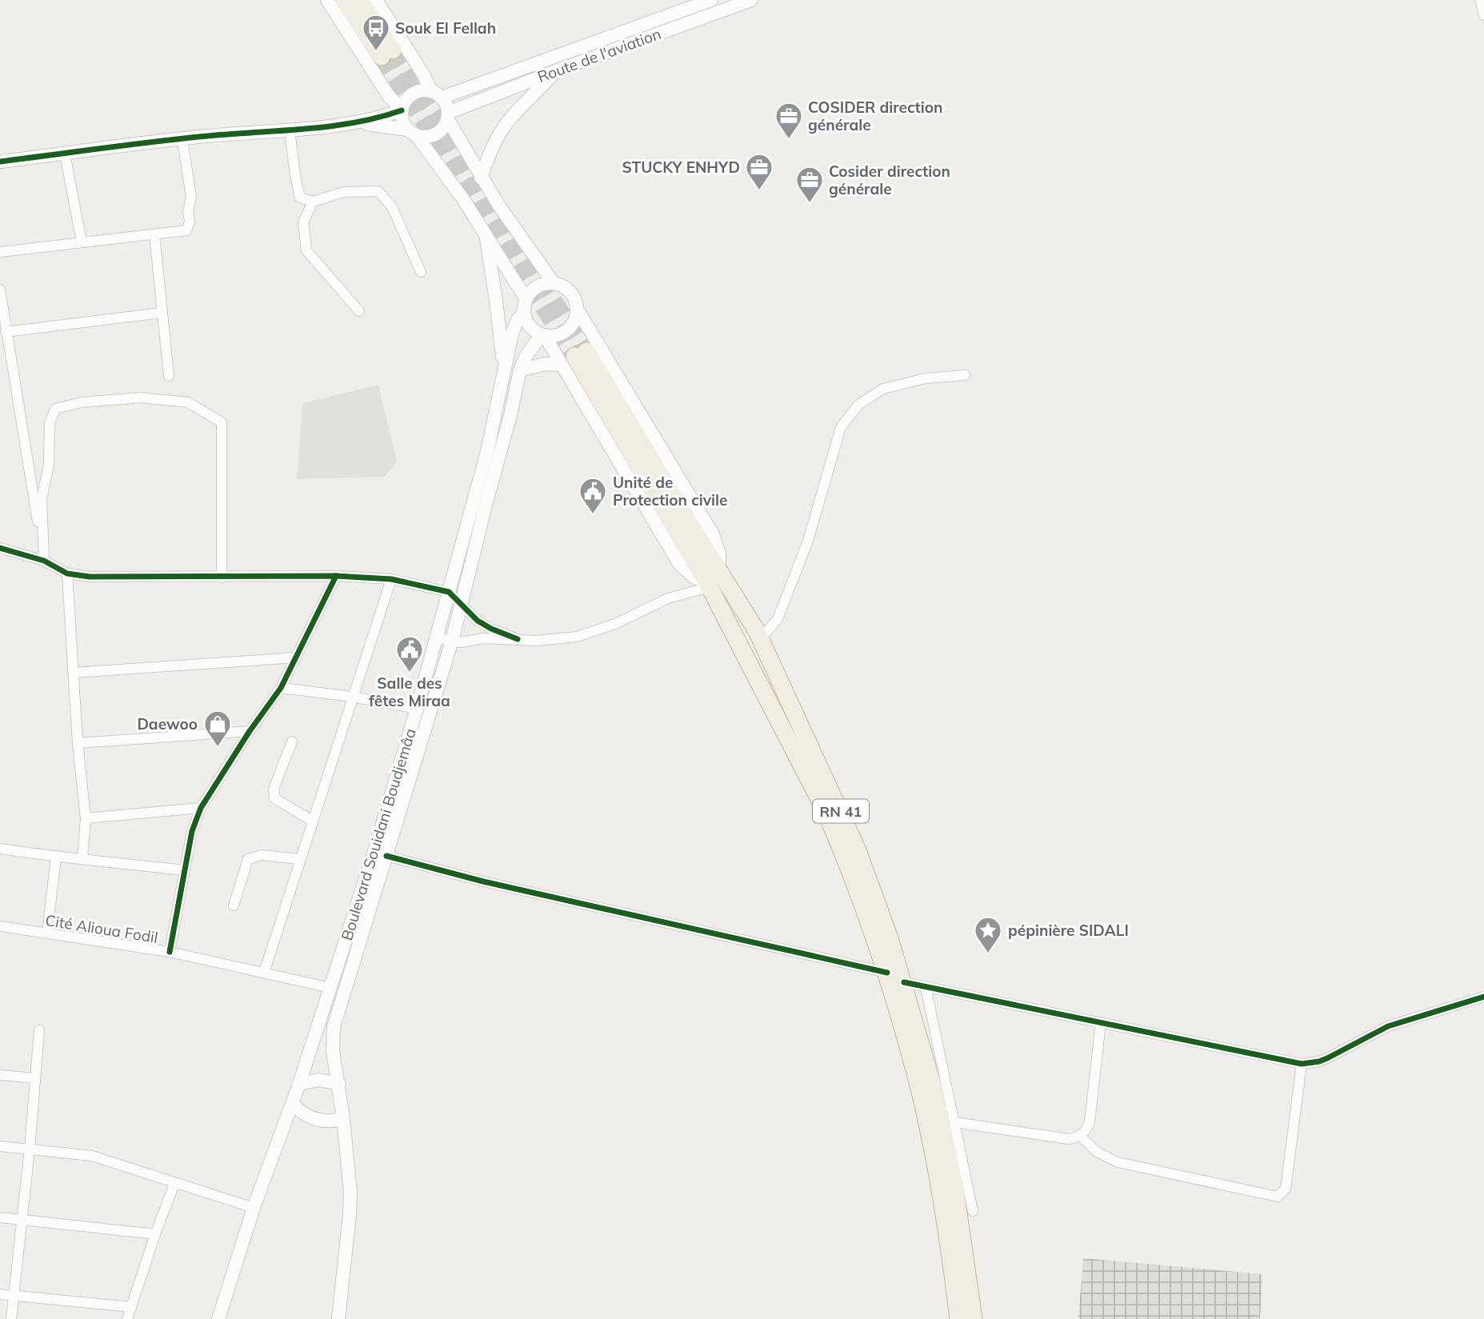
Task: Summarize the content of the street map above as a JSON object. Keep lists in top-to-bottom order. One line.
{"streets":{"highway":["RN 41"],"main road":["Route de l'aviation","Boulevard Souidani Boudjemâa"],"street":["Cité Alioua Fodil"]},"crossings":[["Boulevard Souidani Boudjemâa","Cité Alioua Fodil"]],"places":{"bus stop":["Souk El Fellah"],"office":["COSIDER direction générale","STUCKY ENHYD","Cosider direction générale"],"public building":["Unité de Protection civile","Salle des fêtes Miraa"],"shop":["Daewoo"],"place":["pépinière SIDALI"]}}
